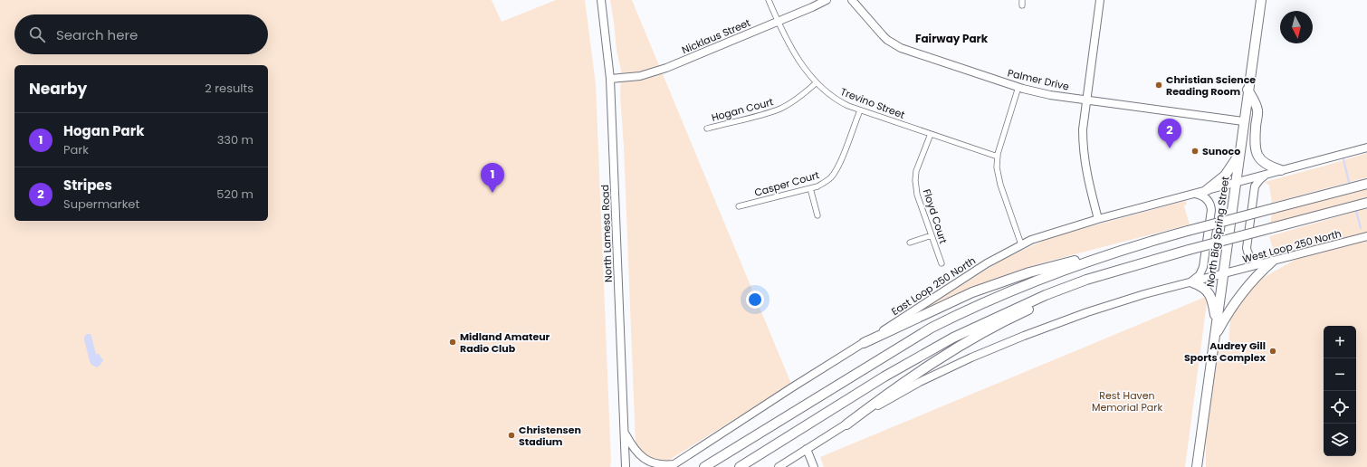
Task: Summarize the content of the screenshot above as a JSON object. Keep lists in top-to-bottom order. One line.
{"streets":{"highway":["North Big Spring Street"],"main road":["Nicklaus Street","Palmer Drive","North Lamesa Road","West Loop 250 North","East Loop 250 North"],"street":["Trevino Street","Hogan Court","Casper Court","Floyd Court"]},"crossings":[["Nicklaus Street","Trevino Street"],["Nicklaus Street","North Lamesa Road"],["Palmer Drive","North Big Spring Street"],["Trevino Street","Hogan Court"],["Trevino Street","Casper Court"],["Trevino Street","Floyd Court"],["North Big Spring Street","West Loop 250 North"],["North Big Spring Street","East Loop 250 North"]],"districts":["Fairway Park"],"parks":["Rest Haven Memorial Park"],"places":["Christian Science Reading Room","Sunoco","Midland Amateur Radio Club","Audrey Gill Sports Complex","Christensen Stadium"],"north":"bottom","page":{"search":"Search here","heading":["Nearby","2 results"],"list":[{"mark":"1","name":"Hogan Park","note":"Park","value":"330 m"},{"mark":"2","name":"Stripes","note":"Supermarket","value":"520 m"}],"pins":["2","1"],"map_buttons":["+","−"]}}
